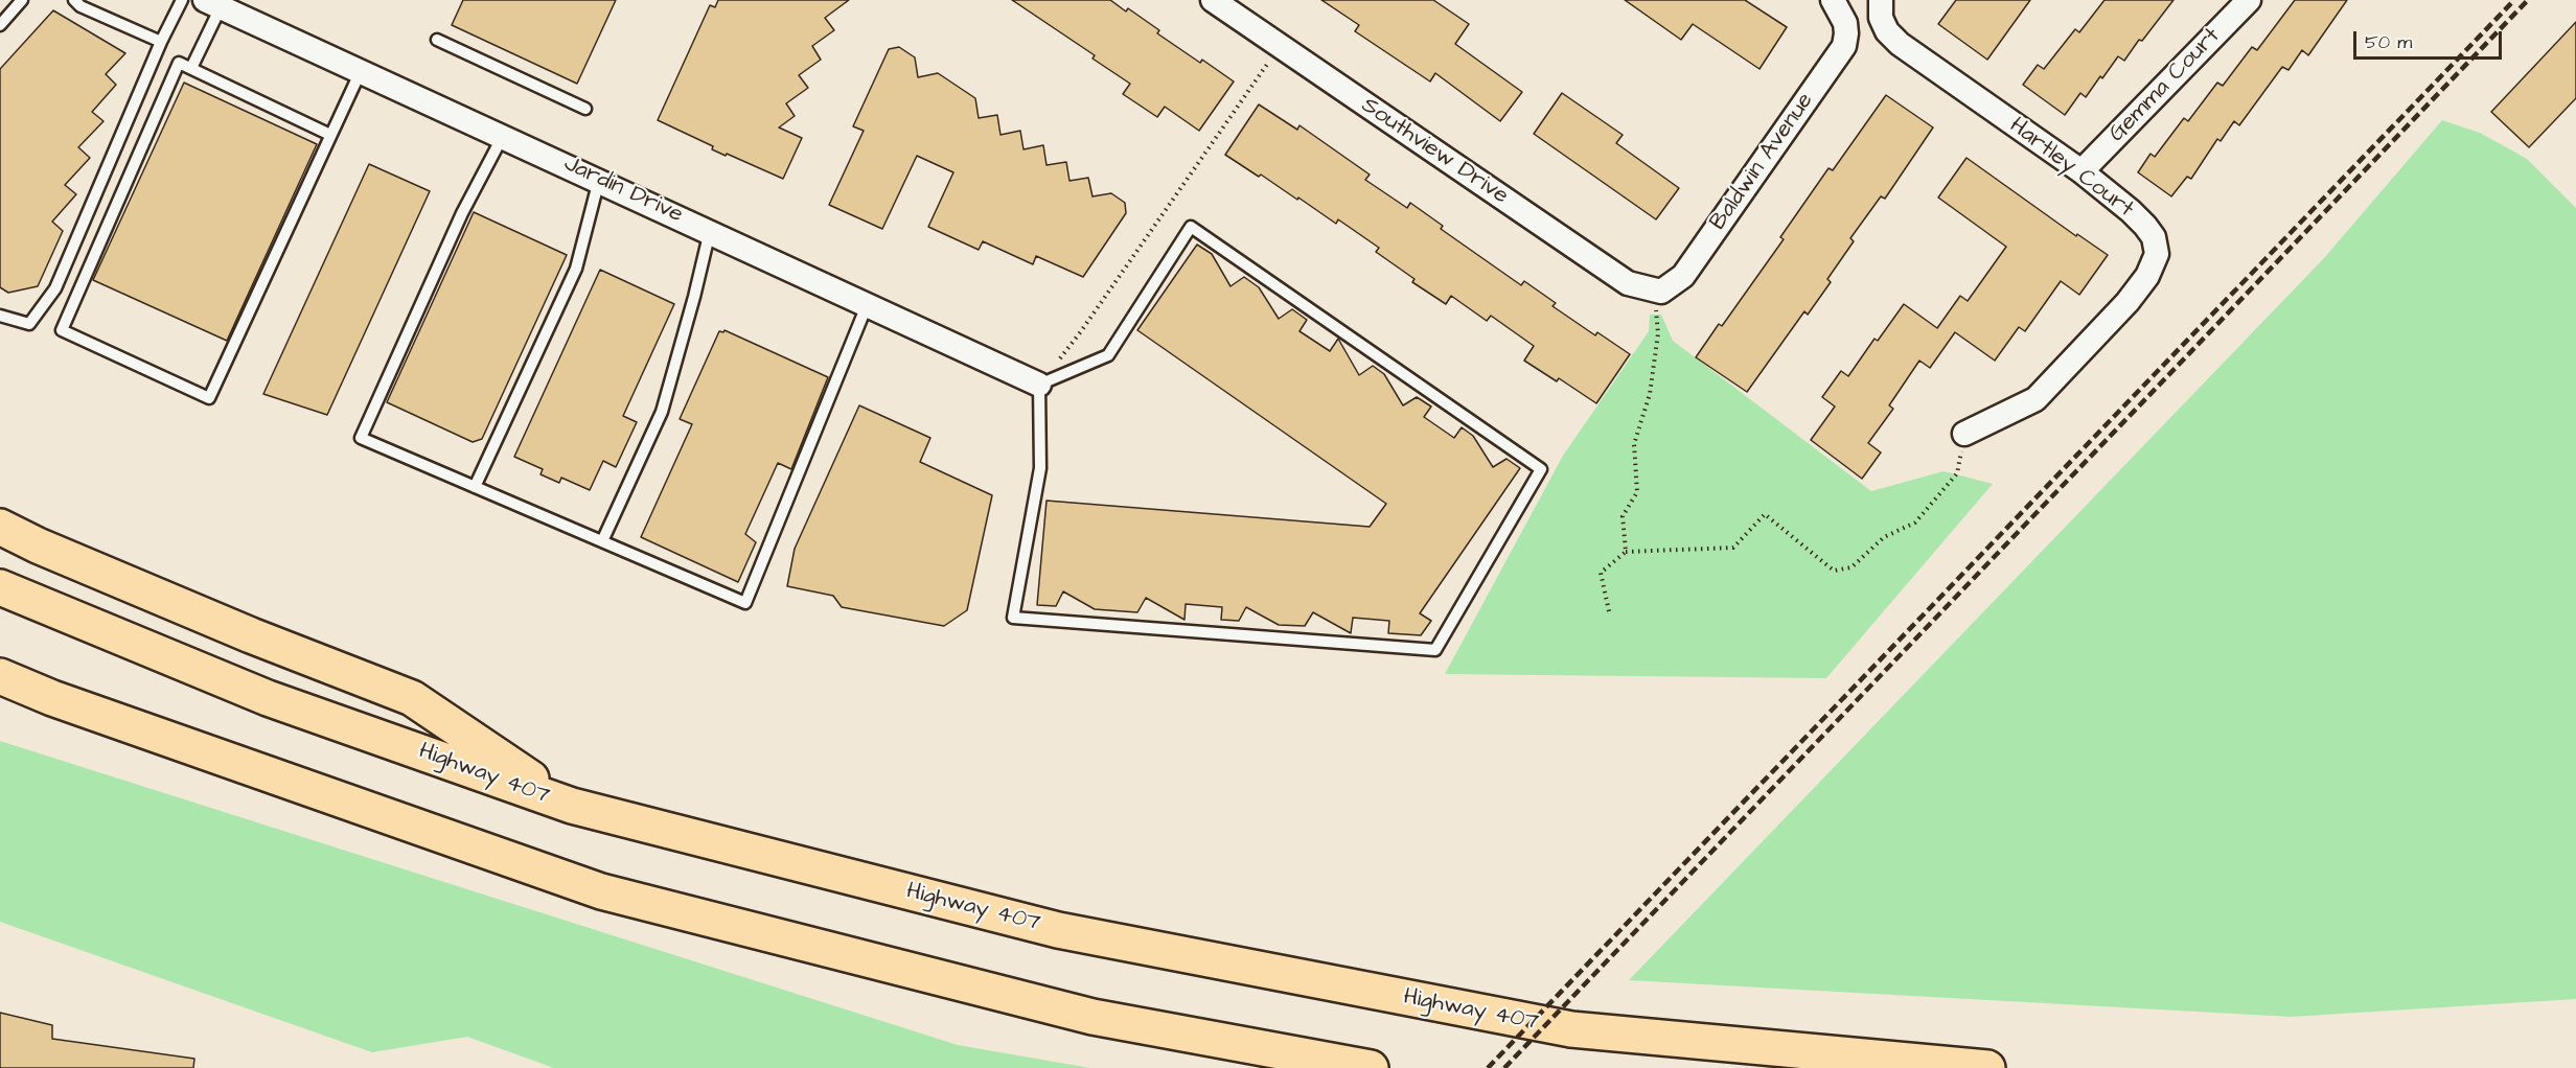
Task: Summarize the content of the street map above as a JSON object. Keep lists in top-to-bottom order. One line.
{"streets":{"highway":["Highway 407"],"street":["Gemma Court","Southview Drive","Baldwin Avenue","Hartley Court","Jardin Drive"]},"crossings":[["Gemma Court","Hartley Court"],["Southview Drive","Baldwin Avenue"]],"scale_bar":"50 m"}
